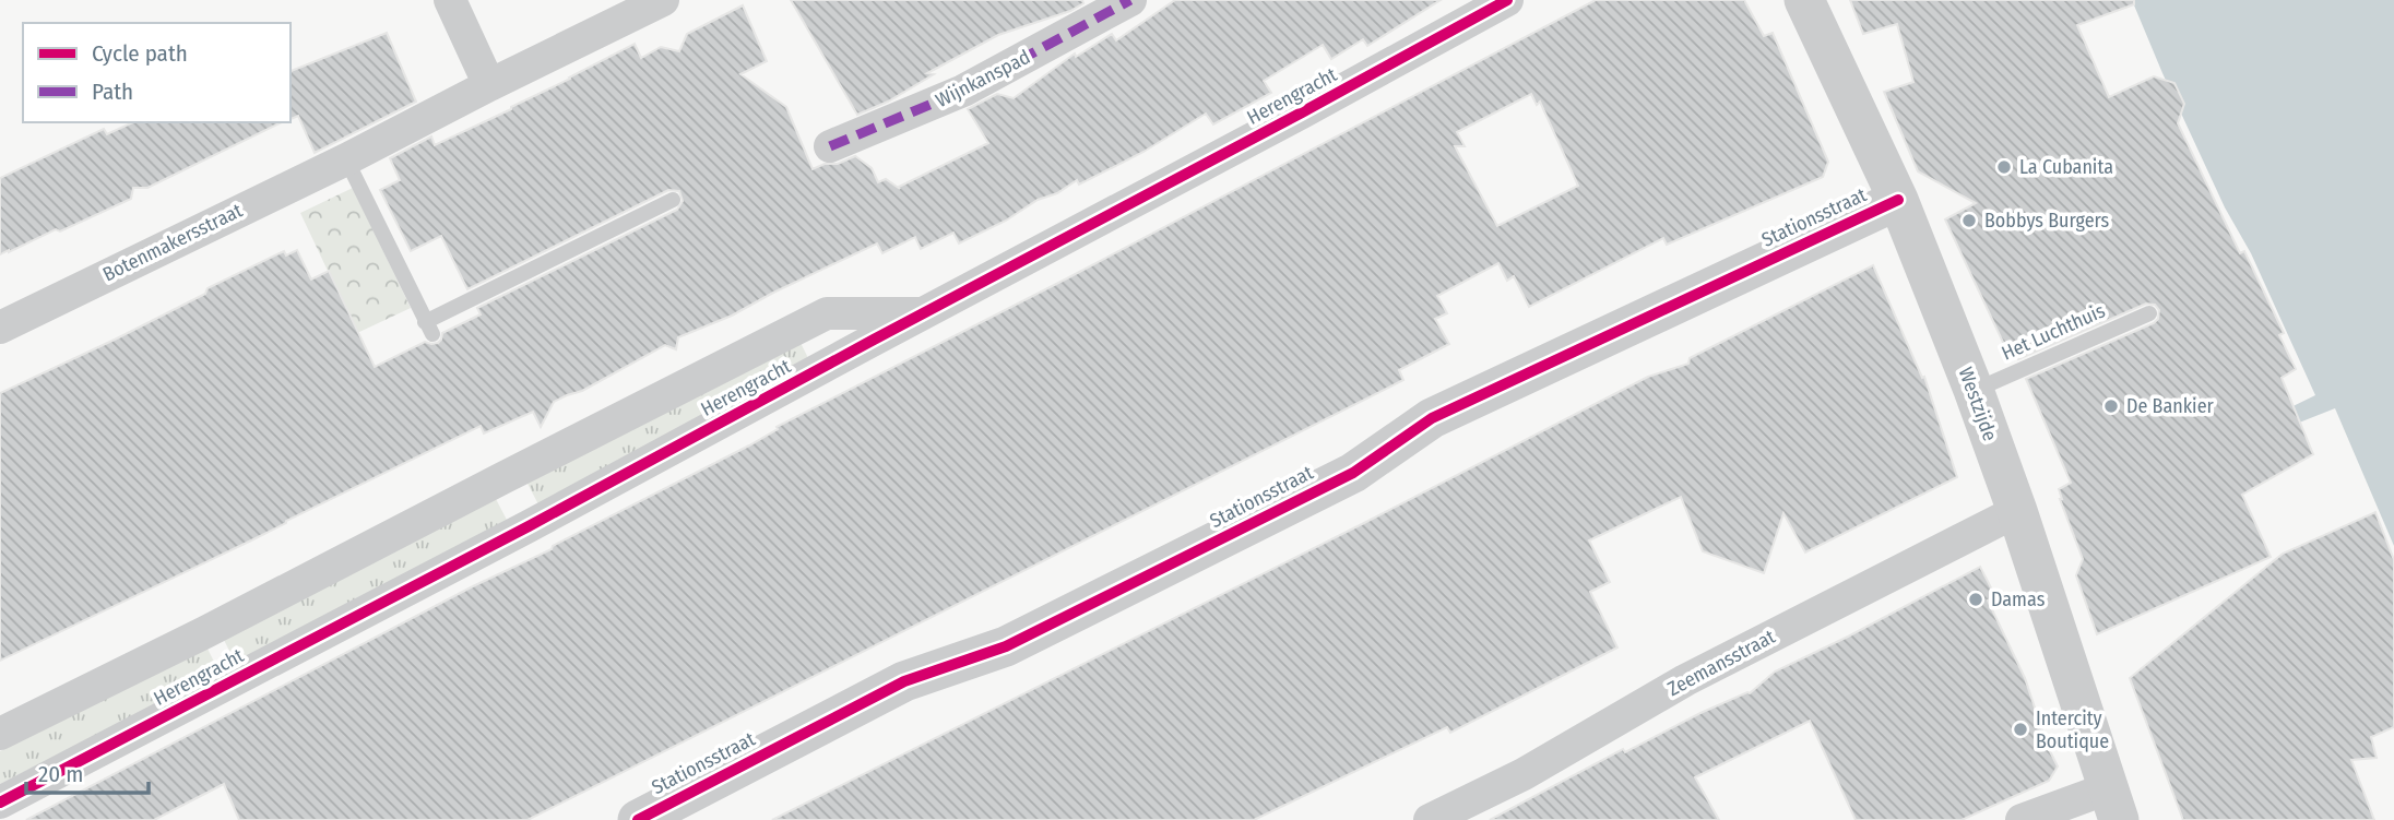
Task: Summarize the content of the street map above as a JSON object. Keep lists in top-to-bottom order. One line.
{"streets":{"street":["Wijnkanspad","Herengracht","Stationsstraat","Botenmakersstraat","Westzijde","Zeemansstraat"],"lane":["Het Luchthuis"]},"crossings":[["Stationsstraat","Westzijde"],["Het Luchthuis","Westzijde"],["Westzijde","Zeemansstraat"]],"places":["La Cubanita","Bobbys Burgers","De Bankier","Damas","Intercity Boutique"],"legend":["Cycle path","Path"],"scale_bar":"20 m"}
